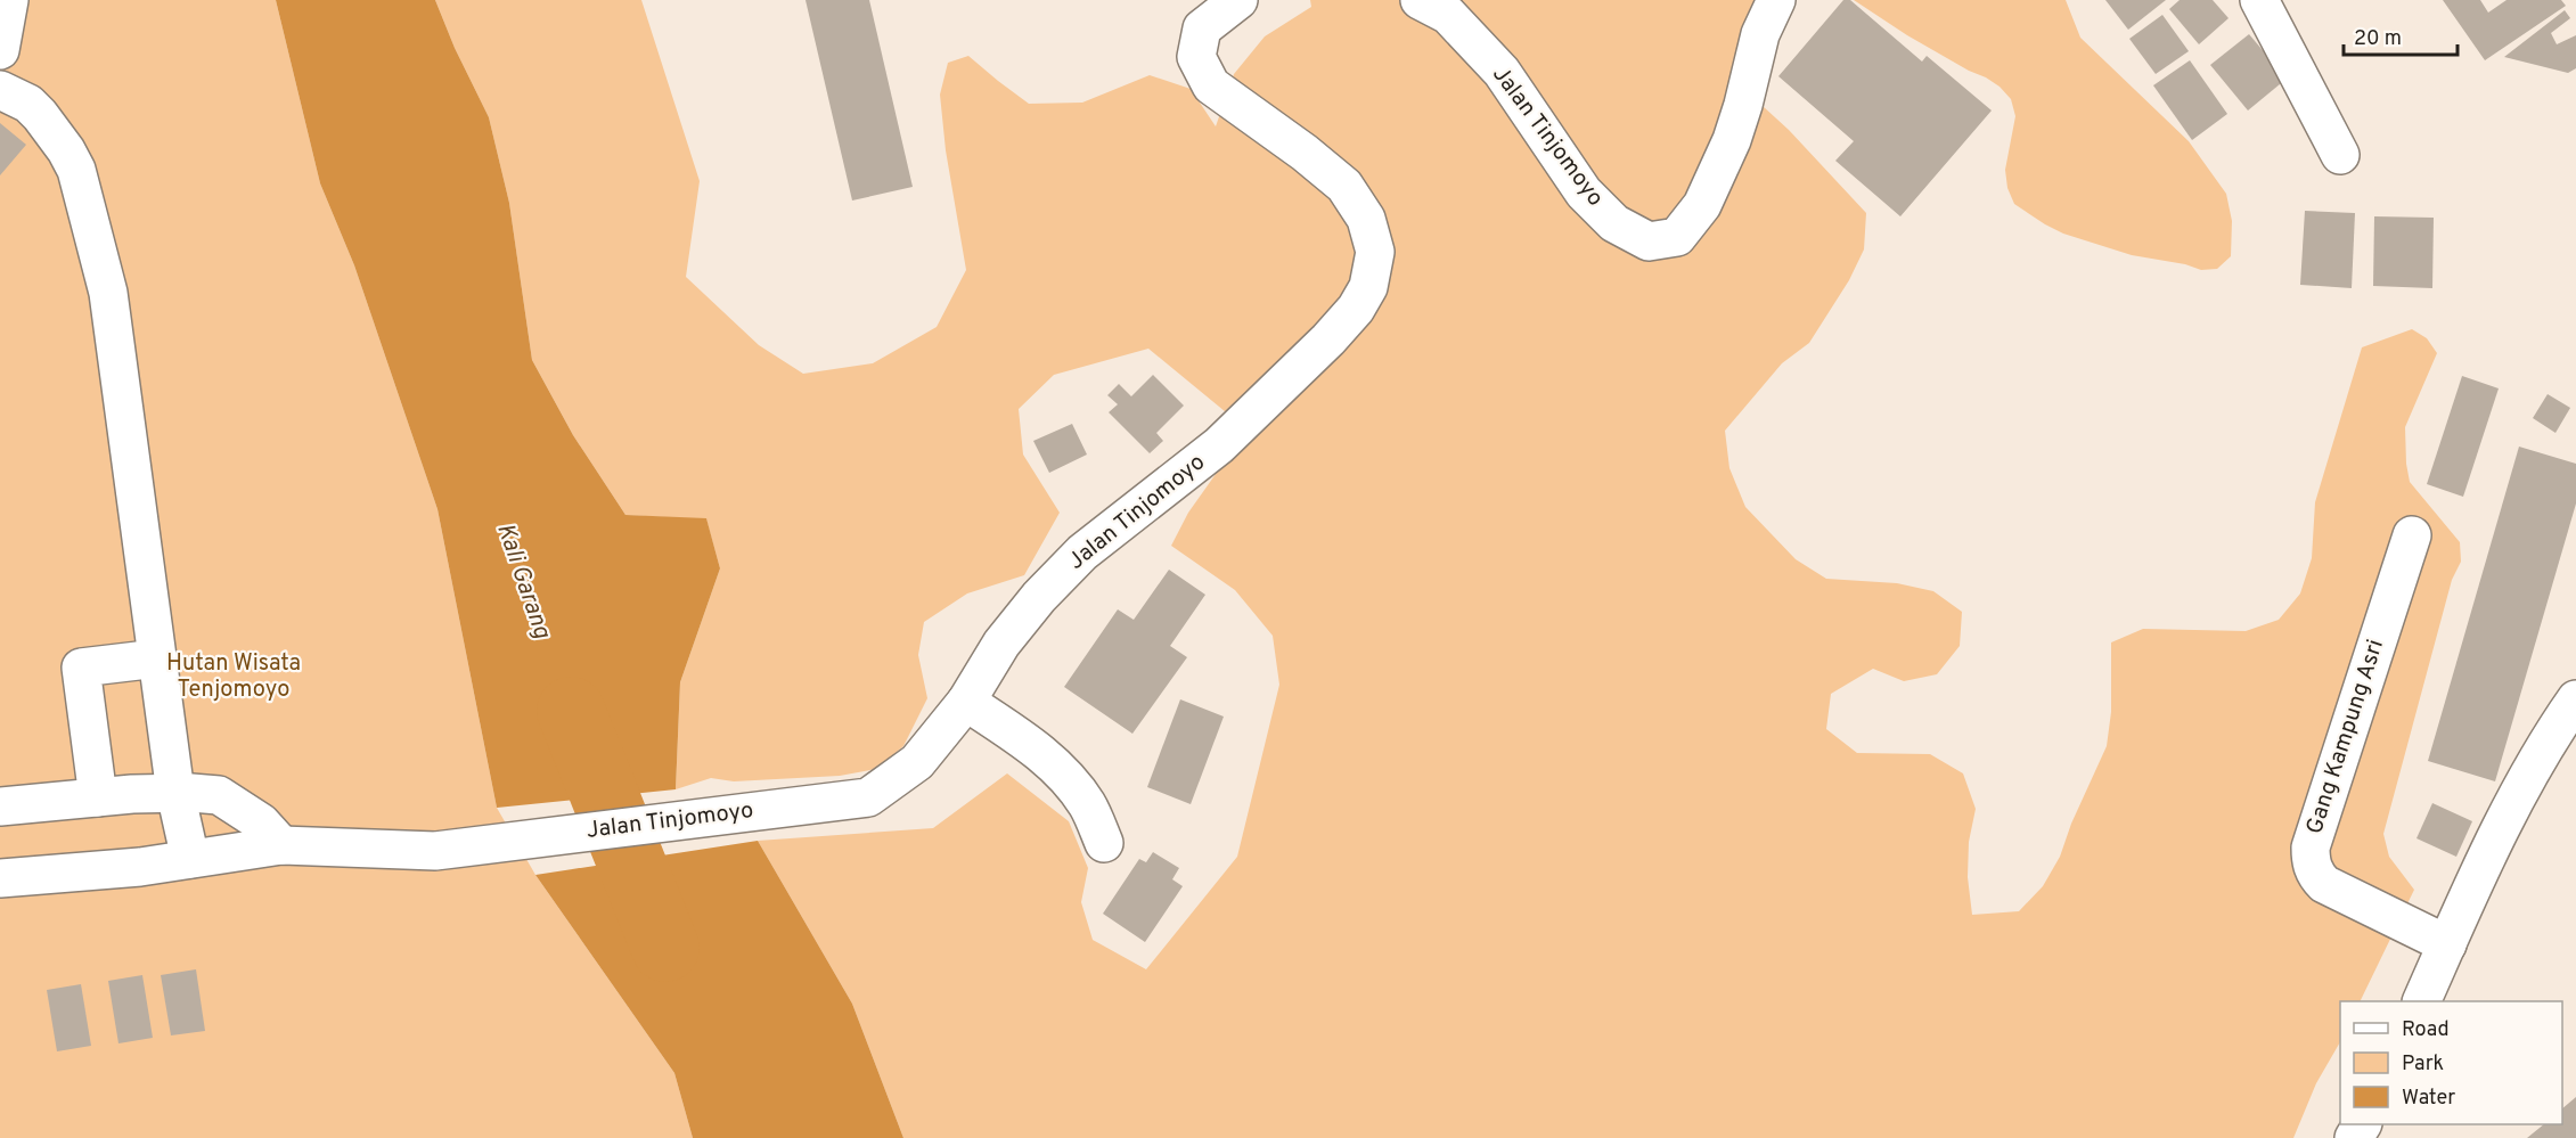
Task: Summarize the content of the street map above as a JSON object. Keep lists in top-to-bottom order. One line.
{"streets":{"street":["Jalan Tinjomoyo","Gang Kampung Asri"]},"water":["Kali Garang"],"parks":["Hutan Wisata Tenjomoyo"],"legend":["Road","Park","Water"],"scale_bar":"20 m"}
